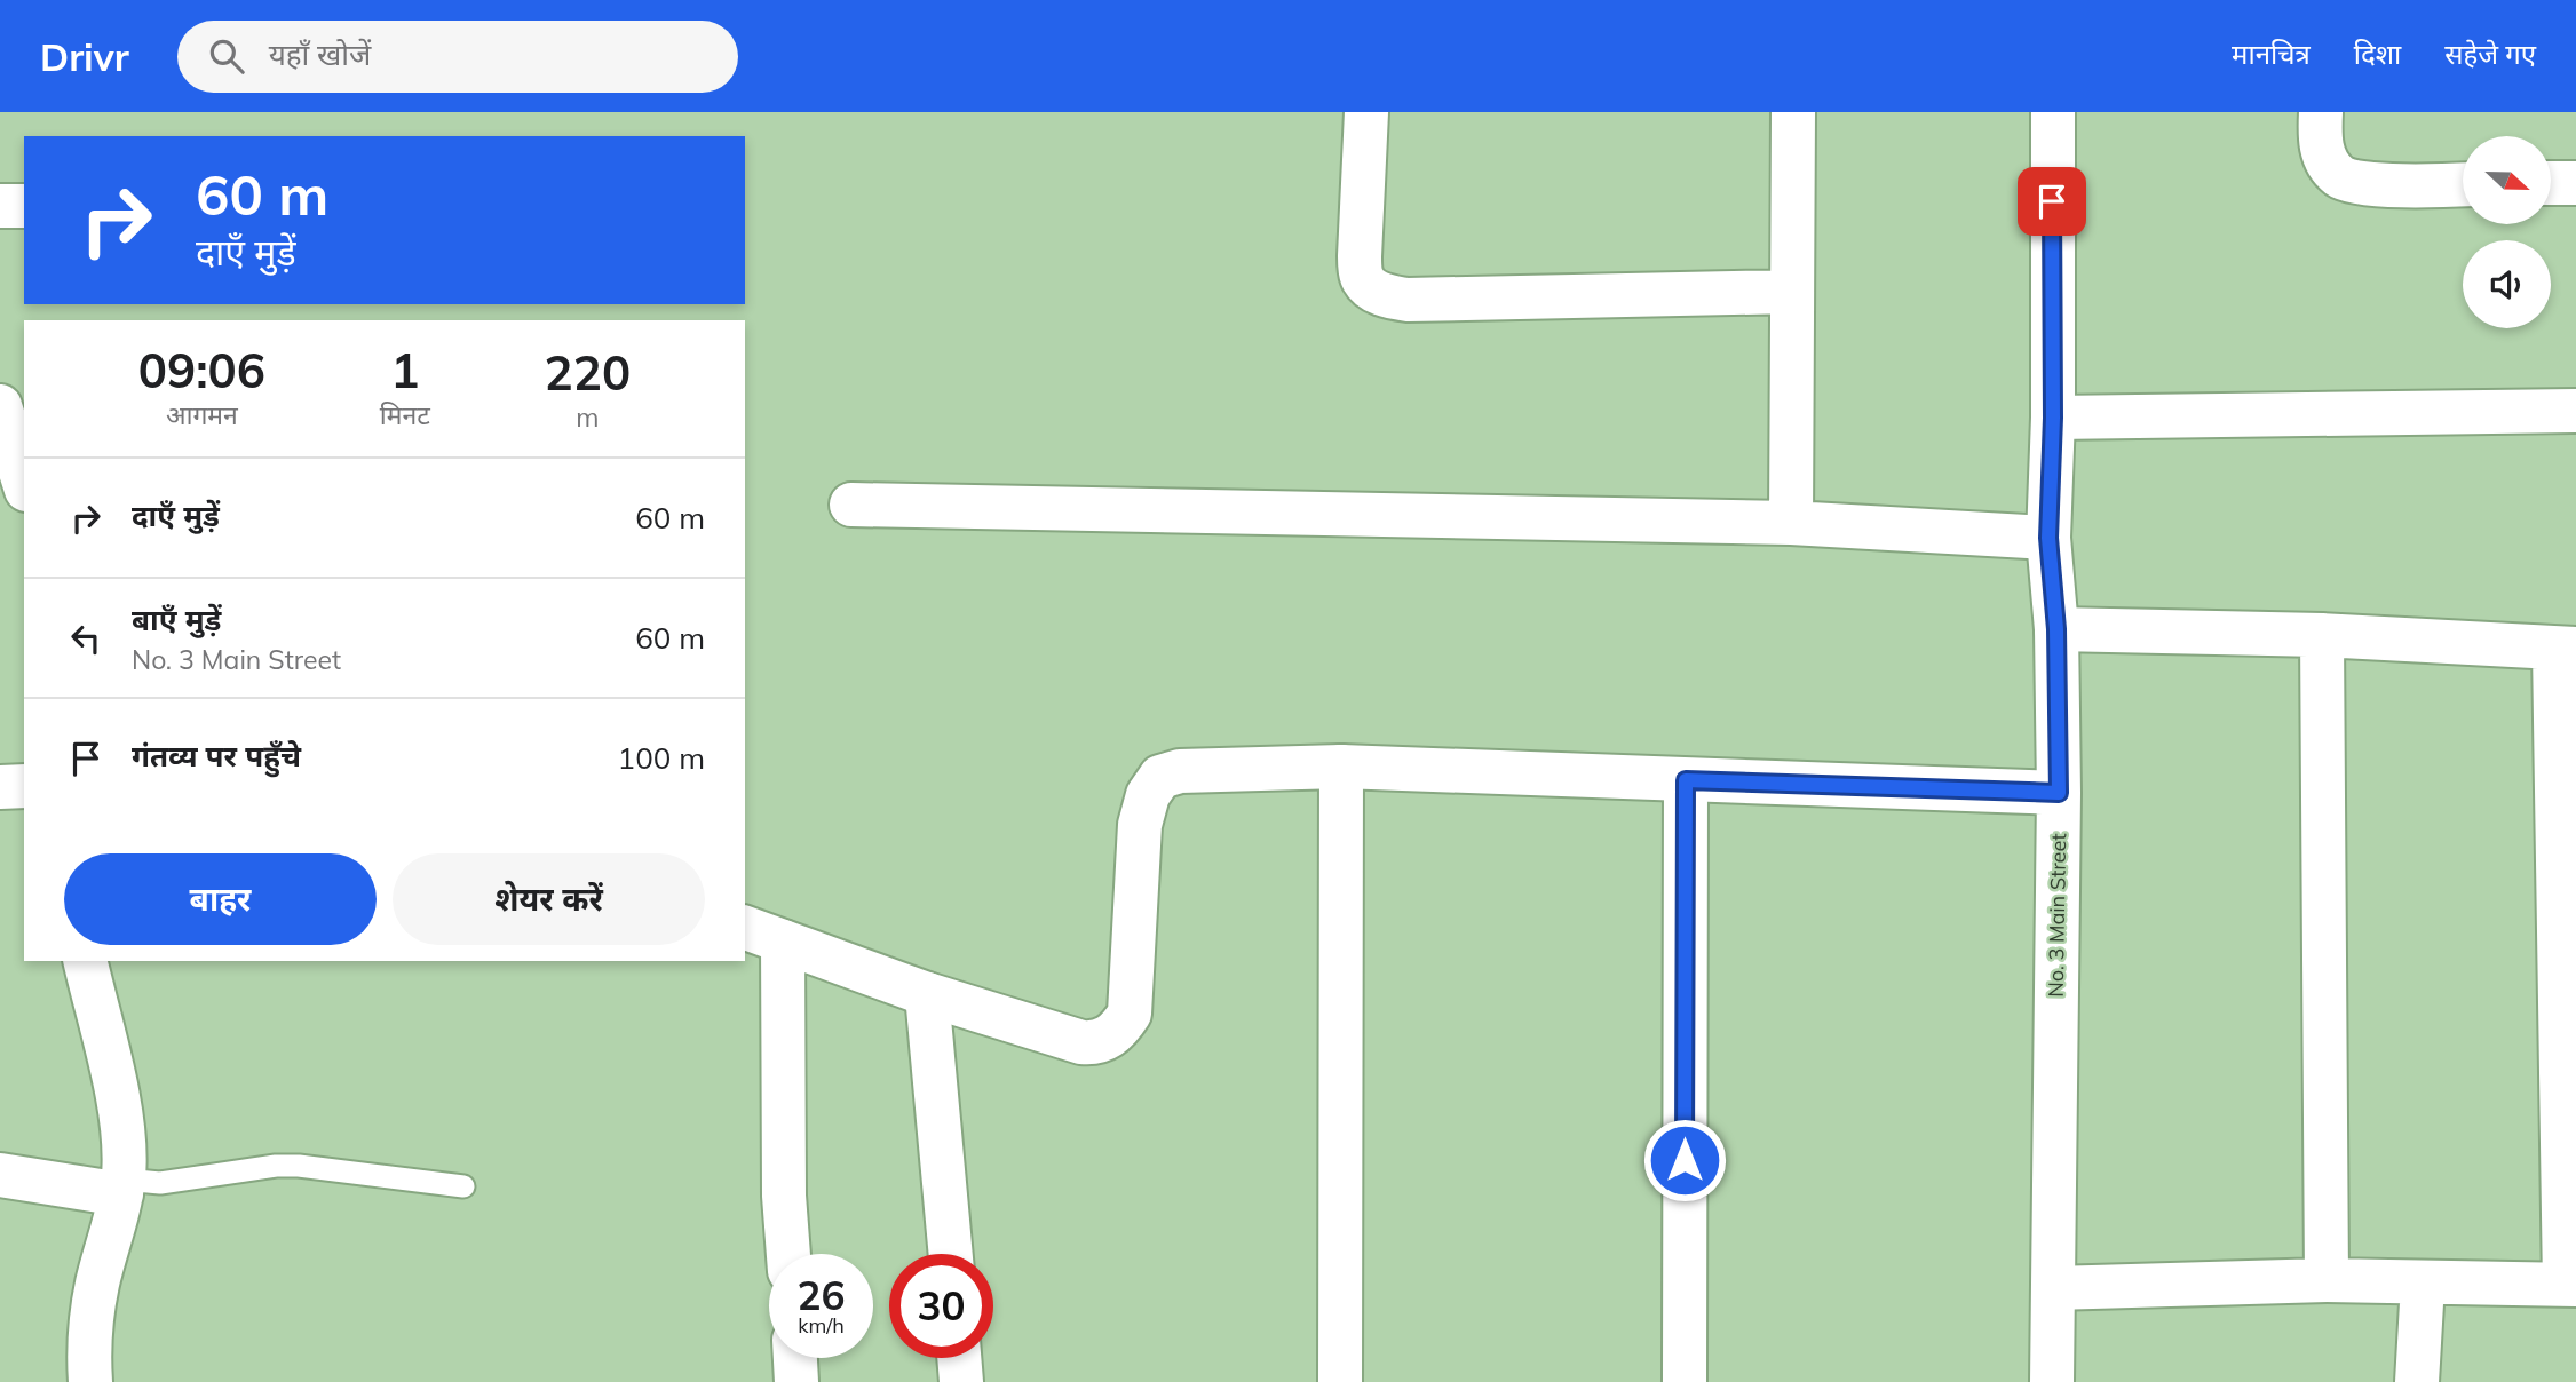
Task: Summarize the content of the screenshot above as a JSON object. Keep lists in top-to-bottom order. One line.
{"streets":{"street":["No. 3 Main Street"]},"north":"right","page":{"header":"Drivr","search":"यहाँ खोजें","nav":["मानचित्र","दिशा","सहेजे गए"],"turn":["60 m","दाएँ मुड़ें"],"eta":["09:06","आगमन","1","मिनट","220","m"],"list":[{"name":"दाएँ मुड़ें","value":"60 m"},{"name":"बाएँ मुड़ें","note":"No. 3 Main Street","value":"60 m"},{"name":"गंतव्य पर पहुँचे","value":"100 m"}],"buttons":["बाहर","शेयर करें"],"speed":"26 km/h","limit":"30"}}
